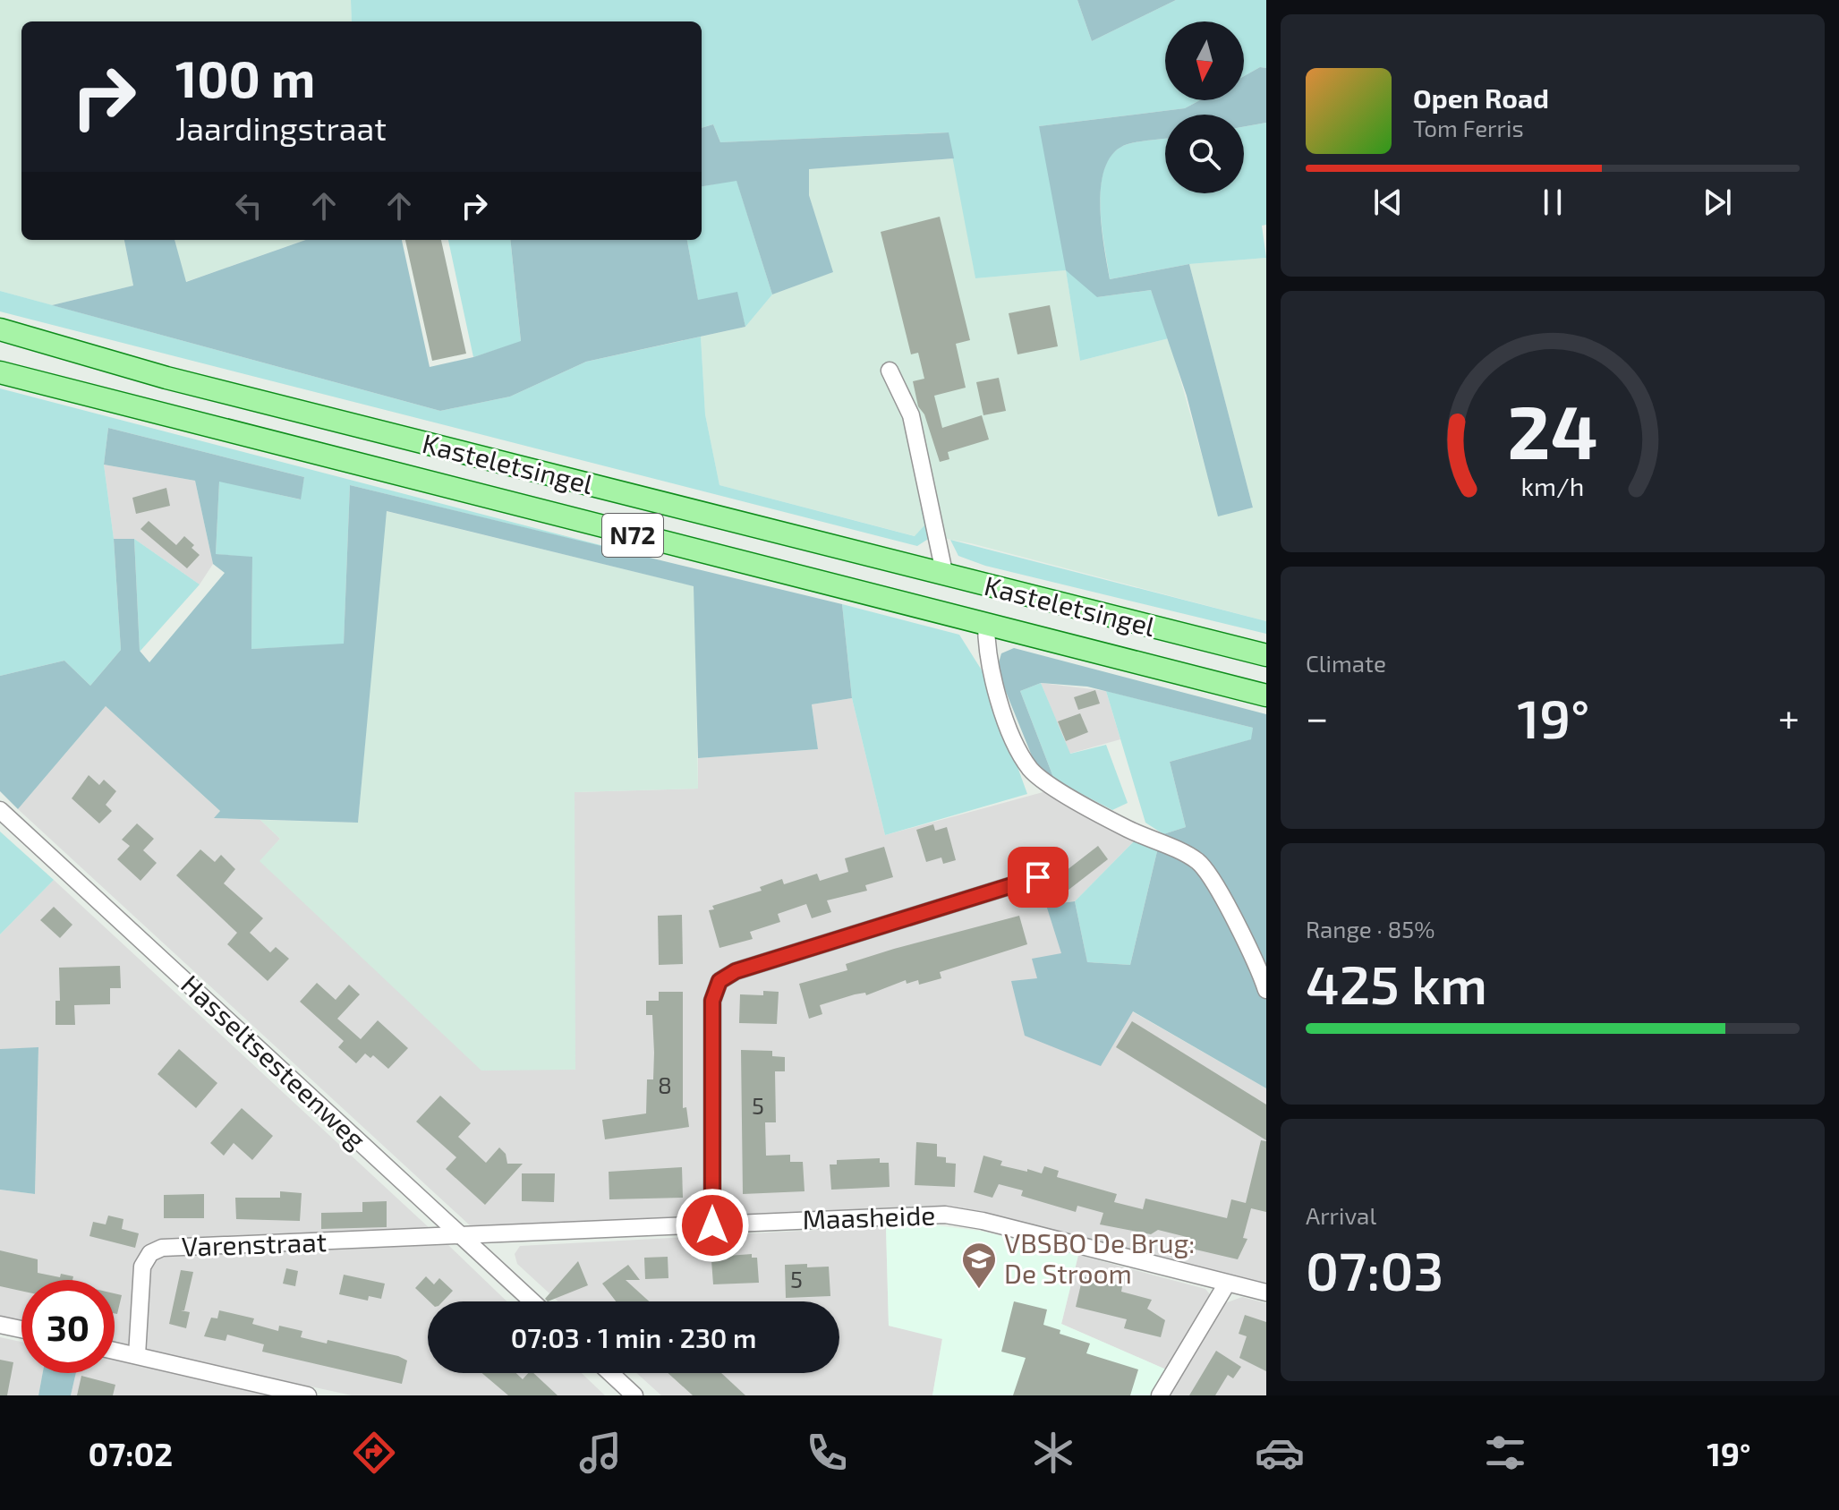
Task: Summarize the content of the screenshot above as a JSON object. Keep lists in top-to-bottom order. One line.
{"streets":{"main road":["Kasteletsingel","N72"],"street":["Hasseltsesteenweg","Maasheide","Varenstraat"]},"crossings":[["Hasseltsesteenweg","Maasheide"],["Hasseltsesteenweg","Varenstraat"],["Maasheide","Varenstraat"]],"places":{"school or university":["VBSBO De Brug: De Stroom"]},"house_numbers":["8","5","5"],"north":"bottom","page":{"turn":["100 m","Jaardingstraat"],"song":["Open Road","Tom Ferris"],"tile":["Climate",["Range · 85%","425 km"],["Arrival","07:03"]],"heat":["−","19°","+"],"limit":"30","trip":"07:03 · 1 min · 230 m","tabs":["07:02","19°"],"gauge":["24","km/h"]}}
